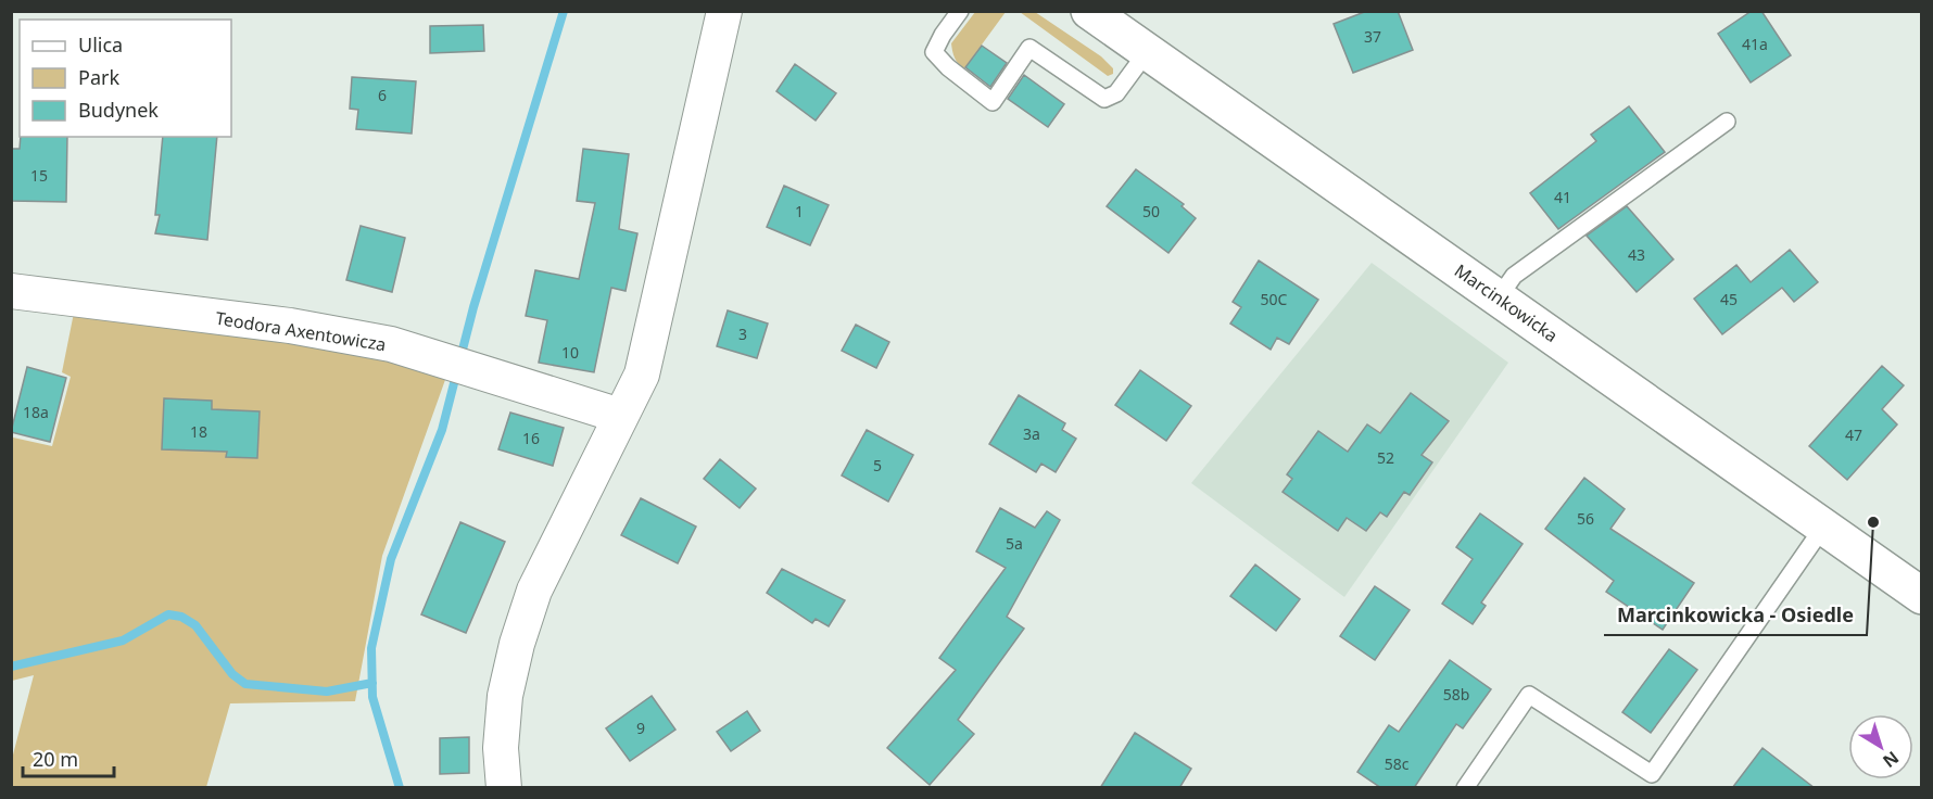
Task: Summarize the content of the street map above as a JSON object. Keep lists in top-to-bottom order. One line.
{"streets":{"street":["Marcinkowicka","Teodora Axentowicza"]},"places":["Marcinkowicka - Osiedle"],"house_numbers":["37","41a","6","15","41","1","50","43","50C","45","3","10","18a","18","3a","47","16","52","5","56","5a","58b","9","58c"],"legend":["Ulica","Park","Budynek"],"scale_bar":"20 m","north":"bottom right"}
